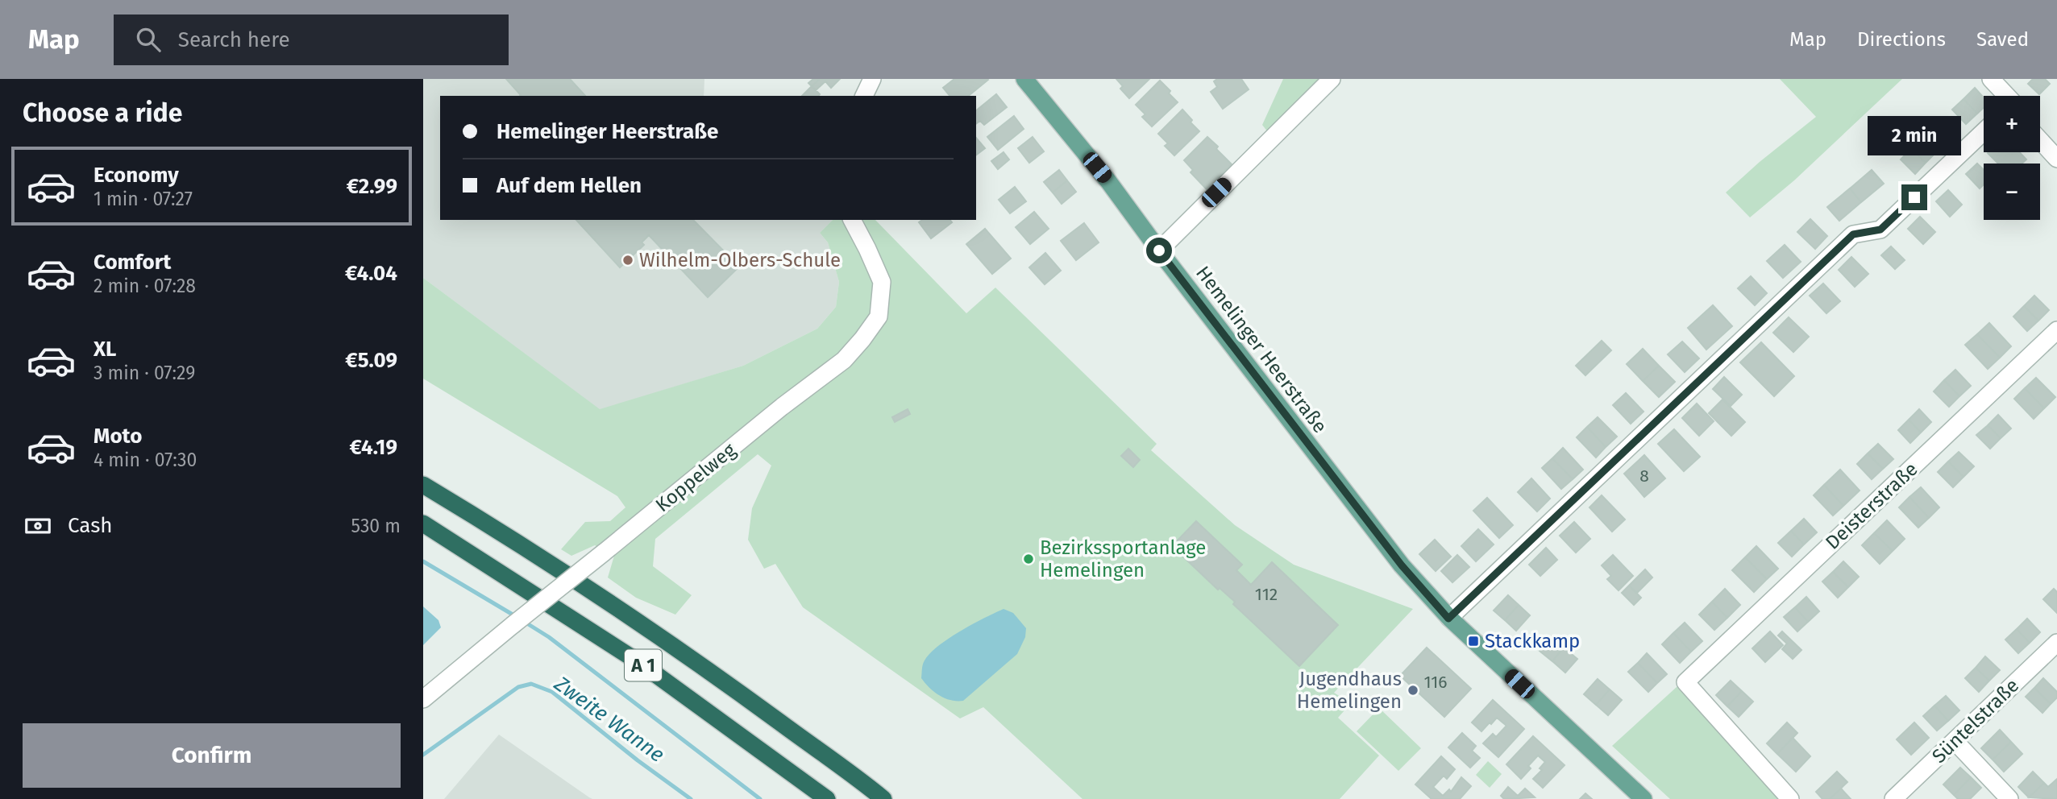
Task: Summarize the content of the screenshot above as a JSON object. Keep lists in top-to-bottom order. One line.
{"streets":{"highway":["A 1"],"main road":["Hemelinger Heerstraße"],"street":["Koppelweg","Deisterstraße","Süntelstraße"]},"water":["Zweite Wanne"],"places":{"other":["Wilhelm-Olbers-Schule","Bezirkssportanlage Hemelingen","Jugendhaus Hemelingen"],"transit":["Stackkamp"]},"house_numbers":["8","112","116"],"page":{"header":"Map","search":"Search here","nav":["Map","Directions","Saved"],"heading":"Choose a ride","map_buttons":["+","−"],"banner":["Hemelinger Heerstraße","Auf dem Hellen"],"bubble":"2 min","list":[{"name":"Economy","note":"1 min · 07:27","value":"€2.99"},{"name":"Comfort","note":"2 min · 07:28","value":"€4.04"},{"name":"XL","note":"3 min · 07:29","value":"€5.09"},{"name":"Moto","note":"4 min · 07:30","value":"€4.19"}],"pay":["Cash","530 m"],"buttons":"Confirm"}}
